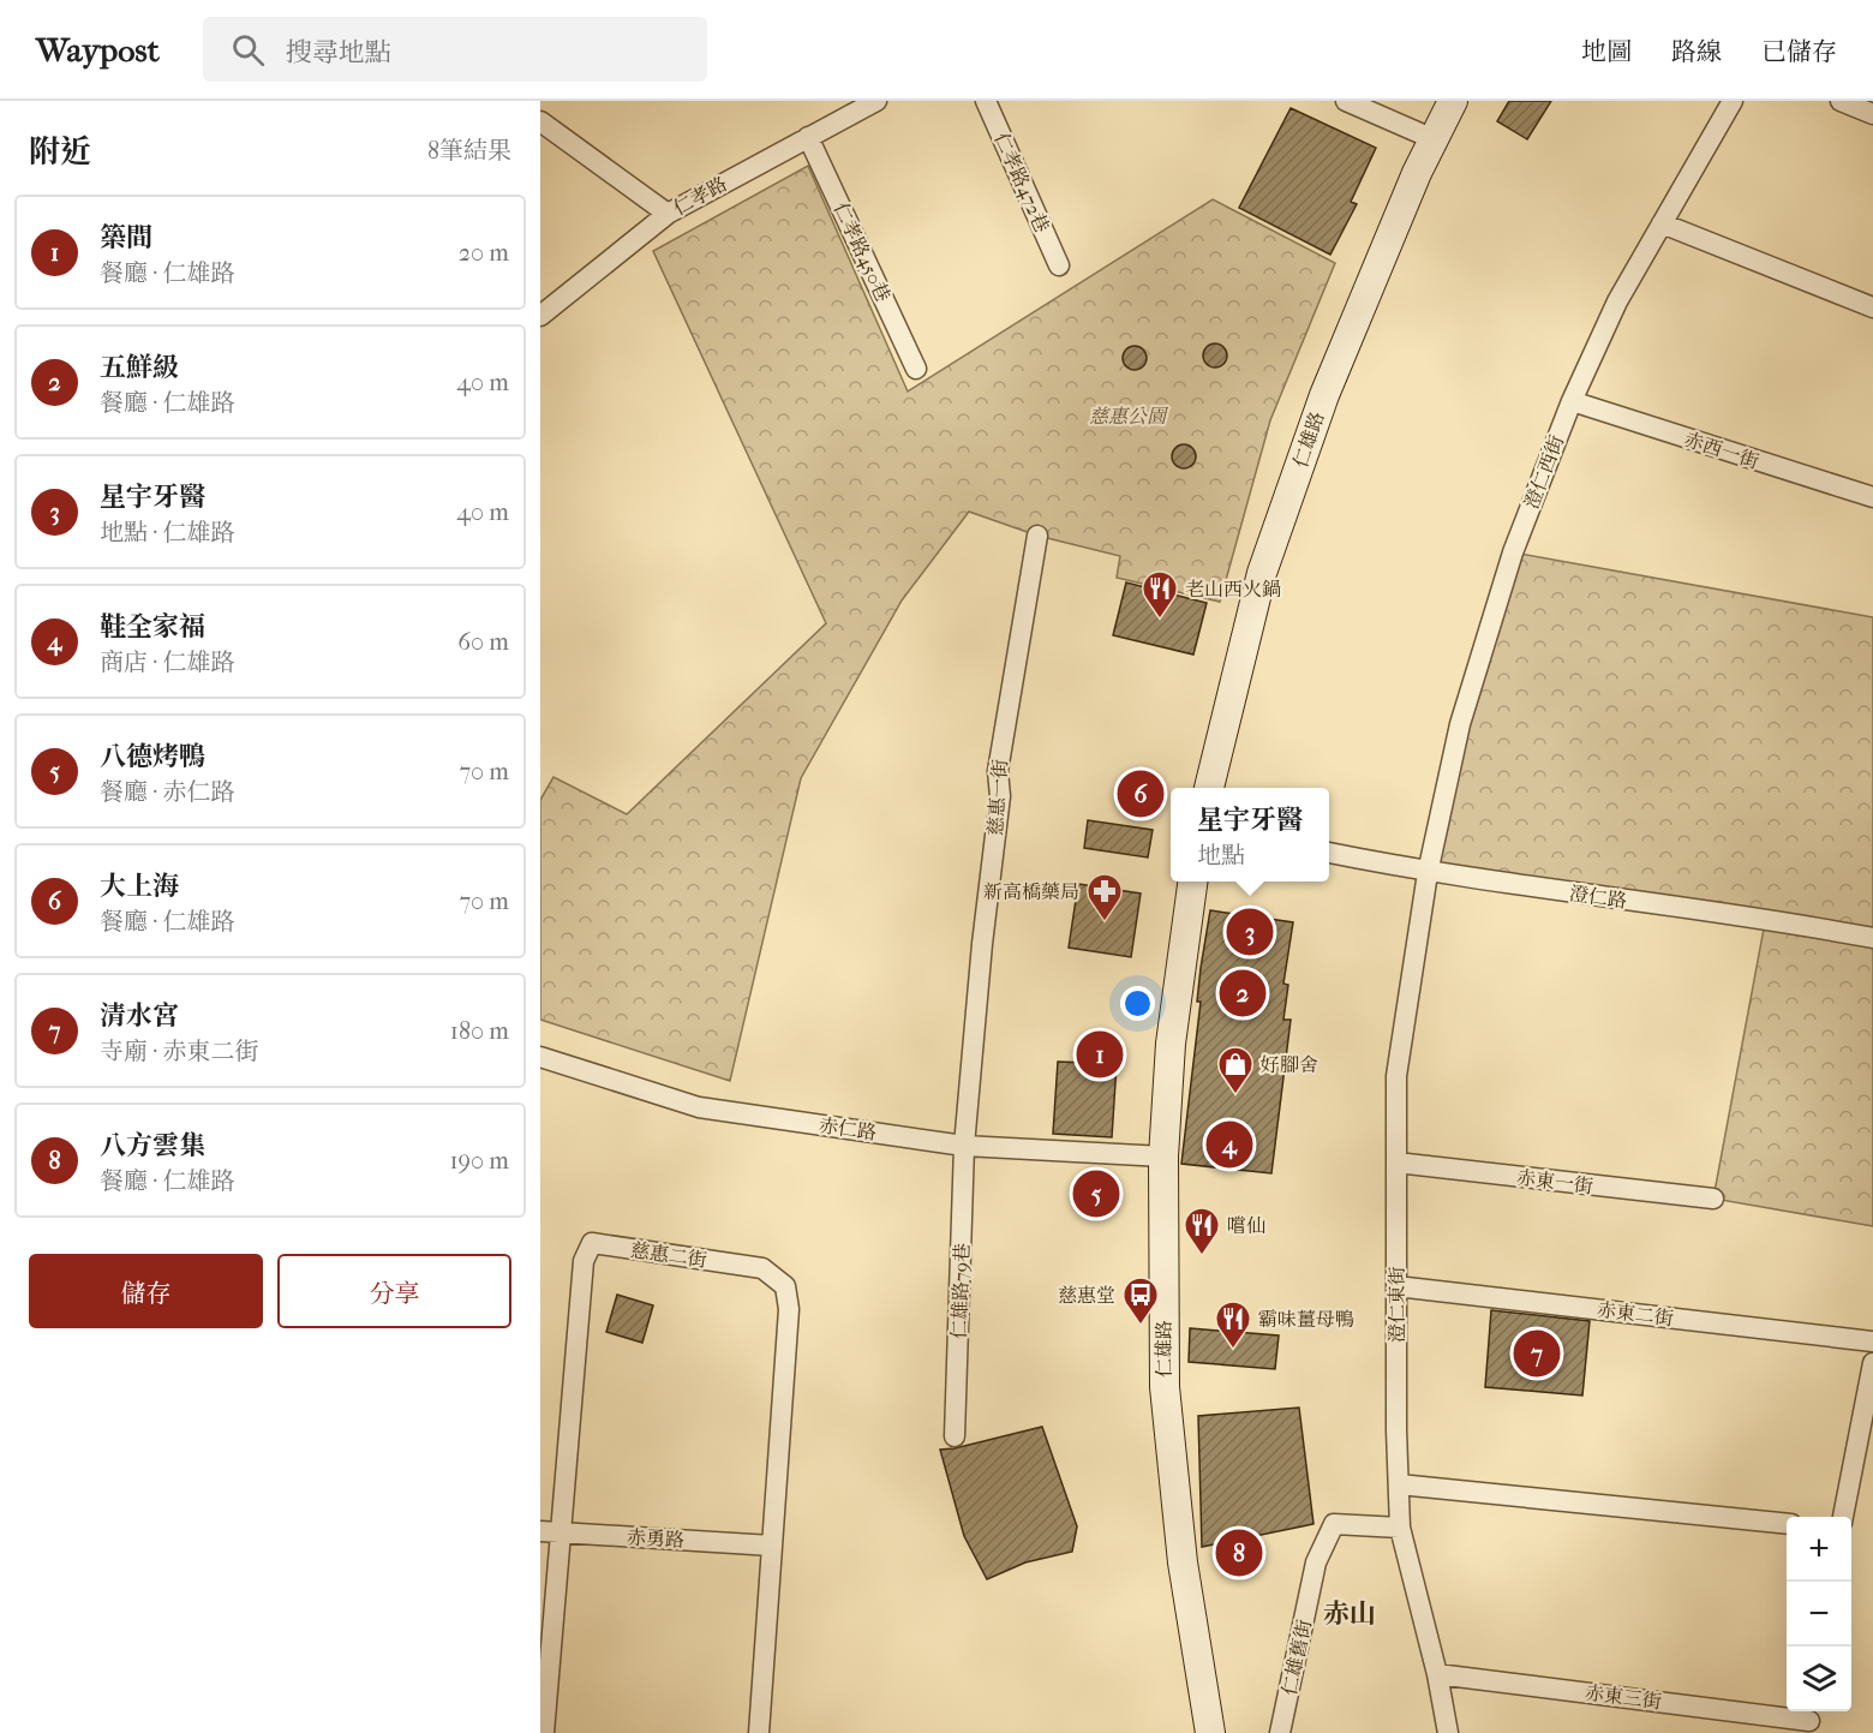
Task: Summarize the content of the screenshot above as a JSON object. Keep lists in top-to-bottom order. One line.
{"streets":{"street":["仁孝路472巷","仁孝路","仁孝路450巷","仁雄路","赤西一街","澄仁西街","慈惠一街","澄仁路","赤仁路","赤東一街","慈惠二街","仁雄路79巷","澄仁東街","赤東二街","赤勇路","仁雄舊街","赤東三街"]},"crossings":[["仁孝路","仁孝路450巷"],["仁雄路","赤仁路"],["赤西一街","澄仁西街"],["澄仁西街","澄仁路"],["澄仁西街","澄仁東街"],["慈惠一街","赤仁路"],["慈惠一街","仁雄路79巷"],["澄仁路","澄仁東街"],["赤仁路","仁雄路79巷"],["赤東一街","澄仁東街"],["慈惠二街","赤勇路"],["澄仁東街","赤東二街"],["澄仁東街","仁雄舊街"],["澄仁東街","赤東三街"]],"districts":["赤山"],"parks":["慈惠公園"],"places":{"restaurant":["老山西火鍋","嚐仙","霸味薑母鴨"],"pharmacy":["新高橋藥局"],"shop":["好腳舍"],"bus stop":["慈惠堂"]},"page":{"header":"Waypost","search":"搜尋地點","nav":["地圖","路線","已儲存"],"heading":["附近","8筆結果"],"list":[{"mark":"1","name":"築間","note":"餐廳 · 仁雄路","value":"20 m"},{"mark":"2","name":"五鮮級","note":"餐廳 · 仁雄路","value":"40 m"},{"mark":"3","name":"星宇牙醫","note":"地點 · 仁雄路","value":"40 m"},{"mark":"4","name":"鞋全家福","note":"商店 · 仁雄路","value":"60 m"},{"mark":"5","name":"八德烤鴨","note":"餐廳 · 赤仁路","value":"70 m"},{"mark":"6","name":"大上海","note":"餐廳 · 仁雄路","value":"70 m"},{"mark":"7","name":"清水宮","note":"寺廟 · 赤東二街","value":"180 m"},{"mark":"8","name":"八方雲集","note":"餐廳 · 仁雄路","value":"190 m"}],"pins":["6","3","2","1","4","5","7","8"],"popup":["星宇牙醫","地點"],"buttons":["儲存","分享"],"map_buttons":["+","−"]}}
